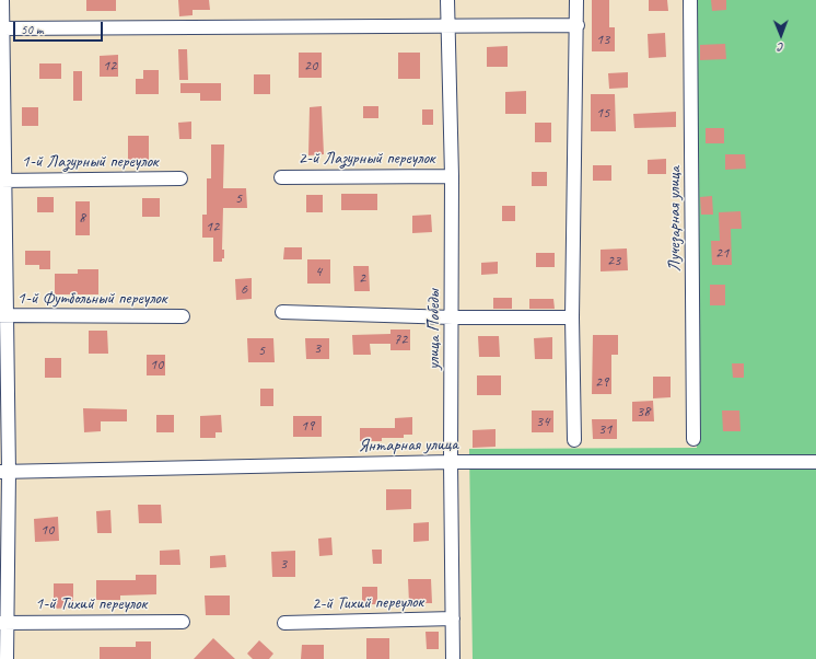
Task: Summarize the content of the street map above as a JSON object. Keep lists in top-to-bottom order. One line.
{"streets":{"street":["2-й Лазурный переулок","1-й Лазурный переулок","Лучезарная улица","1-й Футбольный переулок","улица Победы","Янтарная улица","2-й Тихий переулок","1-й Тихий переулок"]},"crossings":[["2-й Лазурный переулок","улица Победы"],["улица Победы","Янтарная улица"],["улица Победы","2-й Тихий переулок"]],"house_numbers":["13","12","20","15","5","8","12","21","23","4","2","6","72","3","5","10","29","38","34","19","31","10","3"],"scale_bar":"50 m","north":"bottom"}
